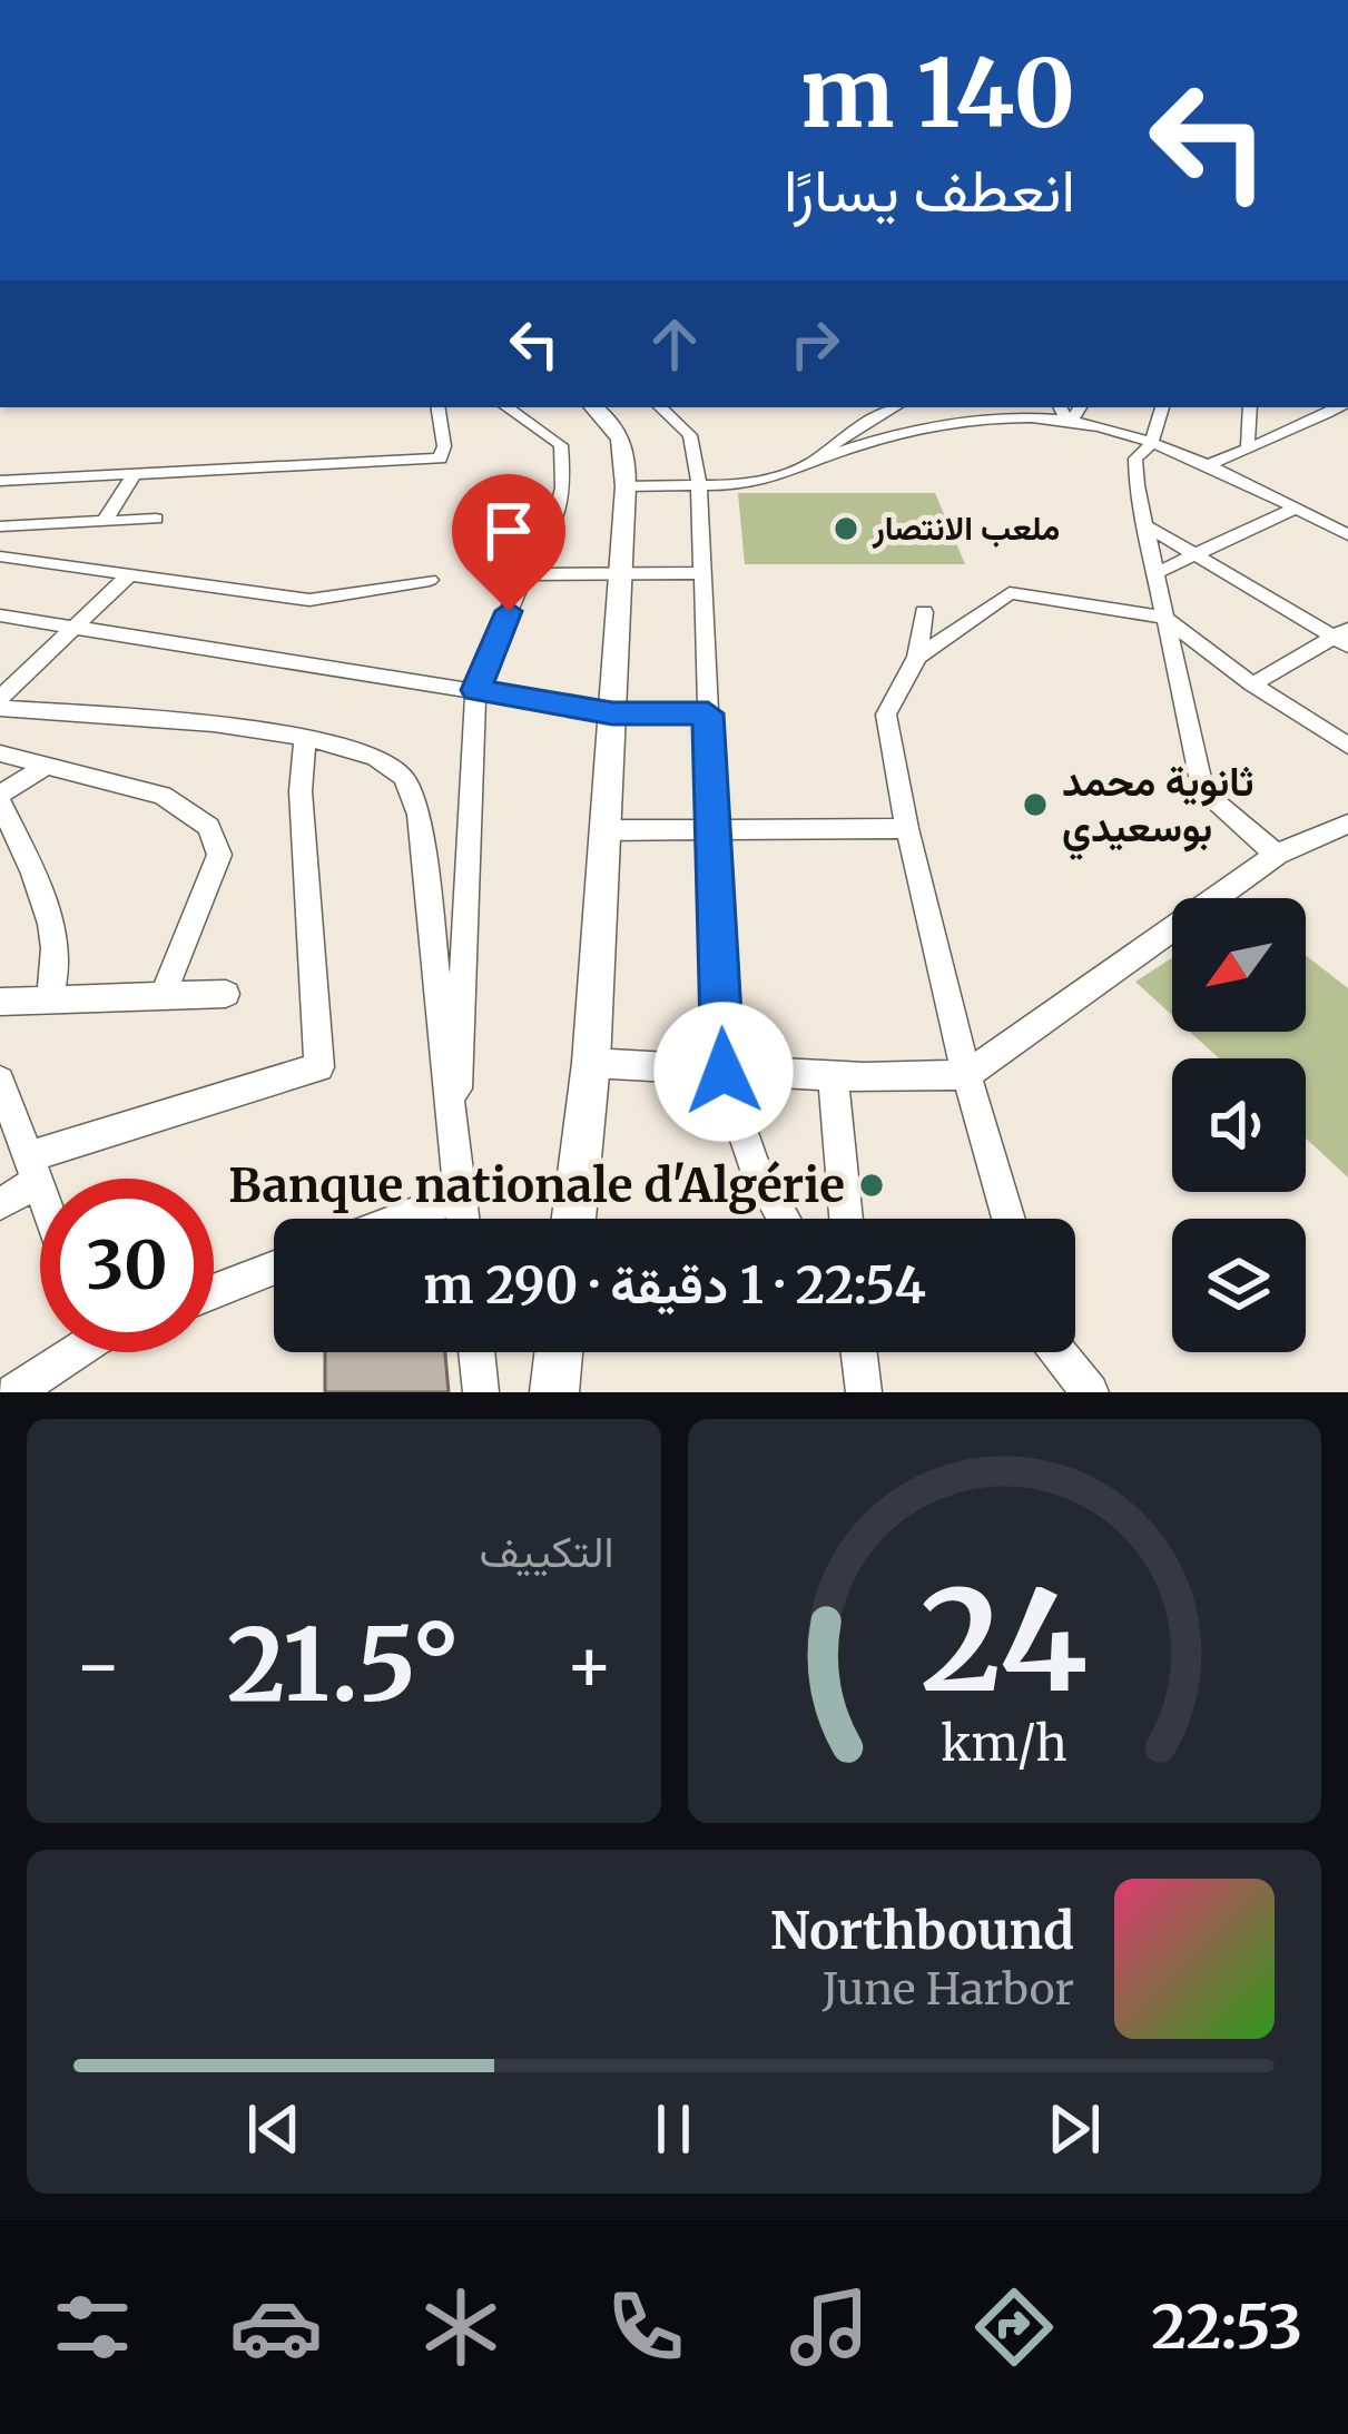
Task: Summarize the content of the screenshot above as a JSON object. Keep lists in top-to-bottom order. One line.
{"places":["ملعب الانتصار","ثانوية محمد بوسعيدي","Banque nationale d'Algérie"],"north":"bottom left","page":{"turn":["140 m","انعطف يسارًا"],"limit":"30","trip":"22:54 · 1 دقيقة · 290 m","tile":"التكييف","heat":["−","21.5°","+"],"song":["Northbound","June Harbor"],"tabs":"22:53","gauge":["24","km/h"]}}
